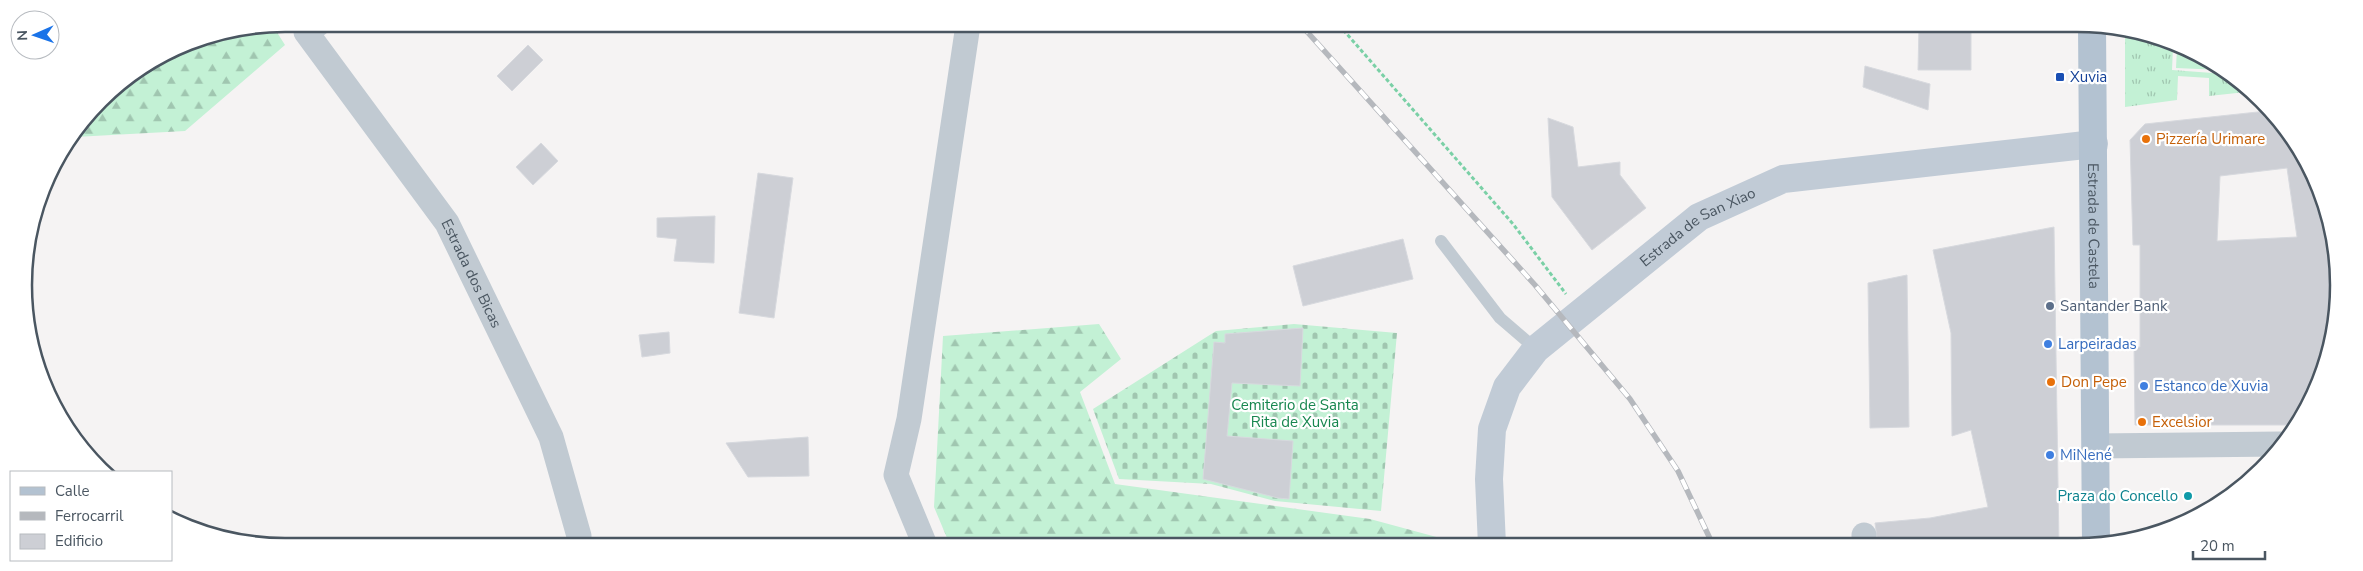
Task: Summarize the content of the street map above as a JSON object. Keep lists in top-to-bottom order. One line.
{"streets":{"main road":["Estrada de Castela"],"street":["Estrada de San Xiao","Estrada dos Bicas"]},"crossings":[["Estrada de Castela","Estrada de San Xiao"]],"parks":["Cemiterio de Santa Rita de Xuvia"],"places":{"transit":["Xuvia"],"other":["Pizzería Urimare","Santander Bank","Larpeiradas","Don Pepe","Estanco de Xuvia","Excelsior","MiNené","Praza do Concello"]},"legend":["Calle","Ferrocarril","Edificio"],"scale_bar":"20 m","north":"left"}
